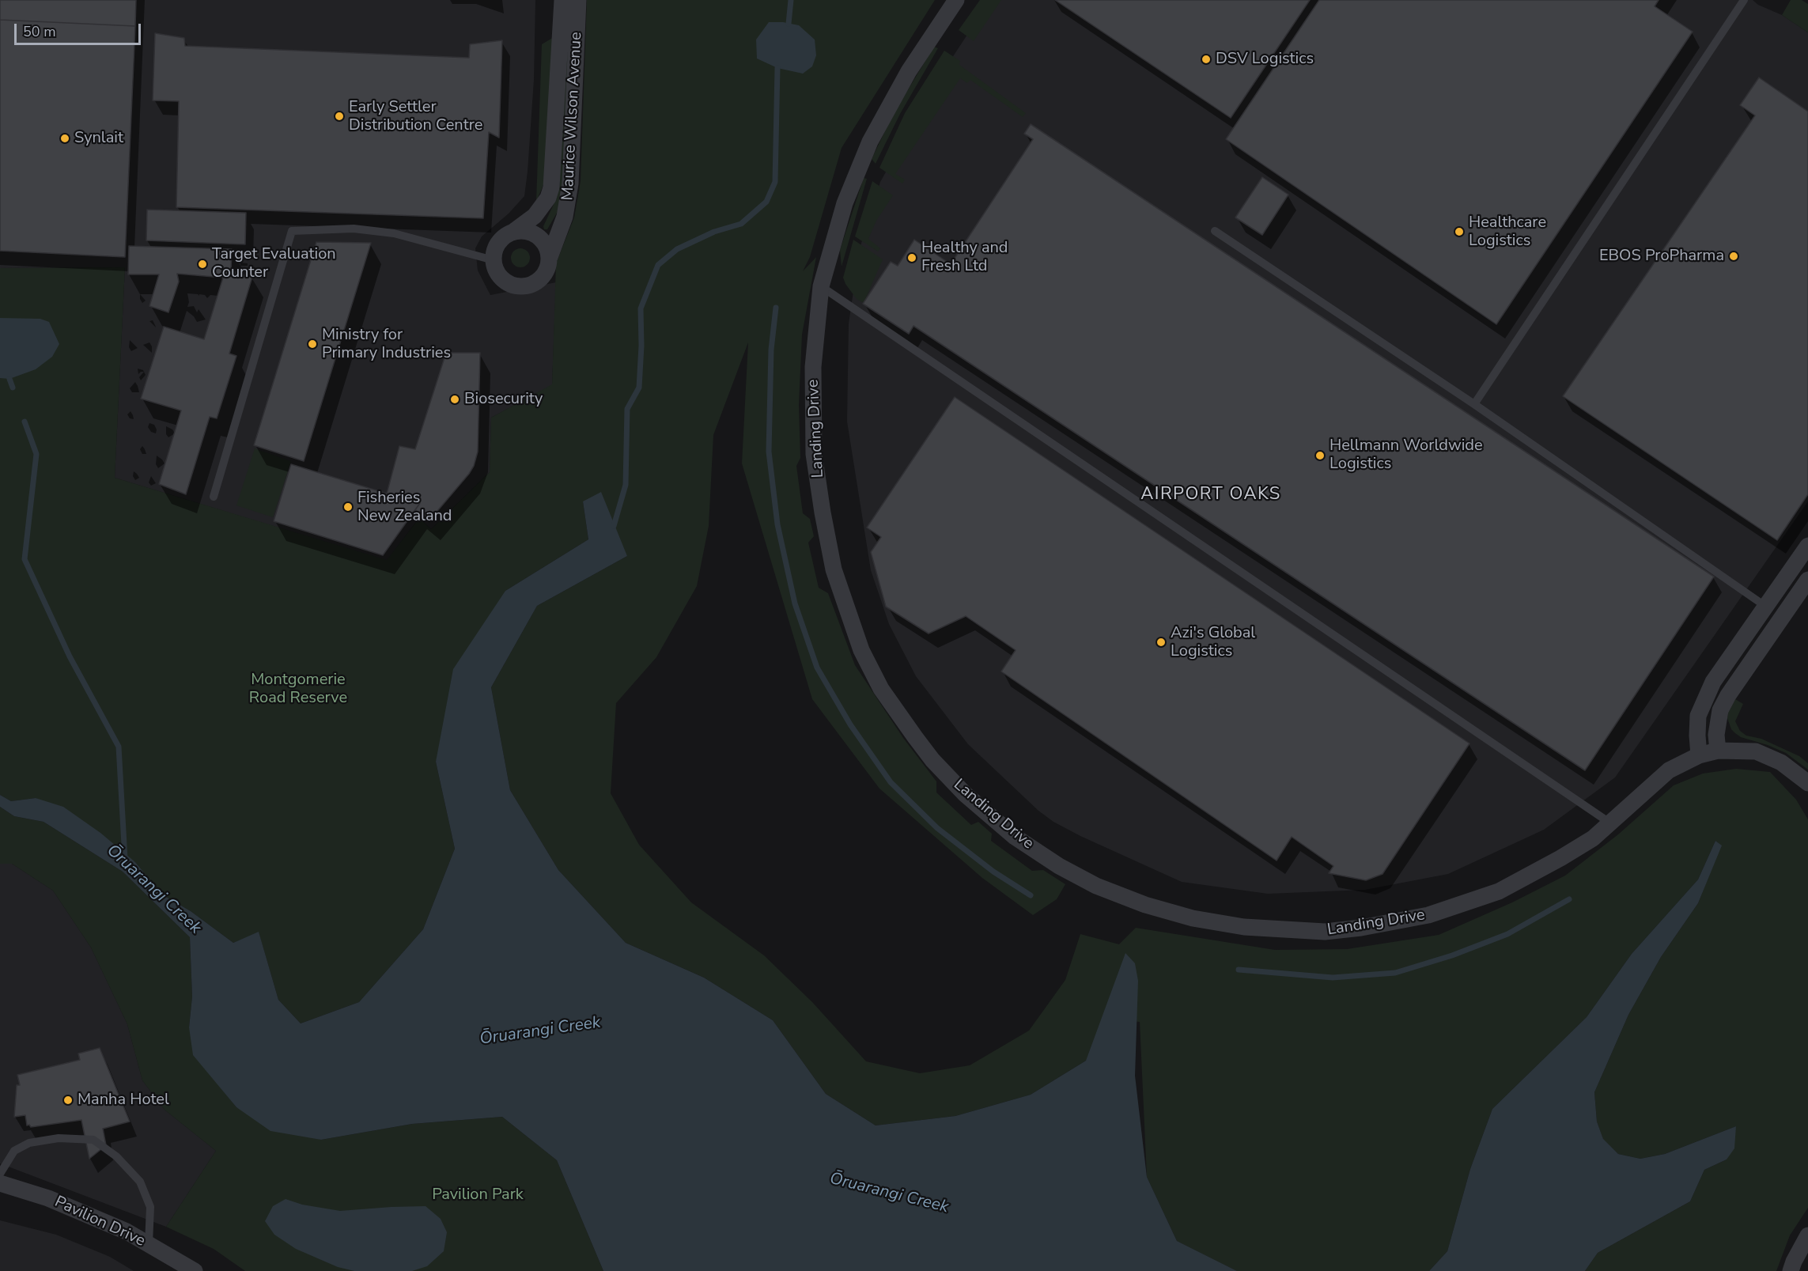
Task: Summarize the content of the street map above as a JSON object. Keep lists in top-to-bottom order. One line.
{"streets":{"street":["Maurice Wilson Avenue","Landing Drive","Pavilion Drive"]},"districts":["AIRPORT OAKS"],"water":["Ōruarangi Creek"],"parks":["Montgomerie Road Reserve","Pavilion Park"],"places":["DSV Logistics","Early Settler Distribution Centre","Synlait","Healthcare Logistics","EBOS ProPharma","Healthy and Fresh Ltd","Target Evaluation Counter","Ministry for Primary Industries","Biosecurity","Hellmann Worldwide Logistics","Fisheries New Zealand","Azi's Global Logistics","Manha Hotel"],"scale_bar":"50 m"}
